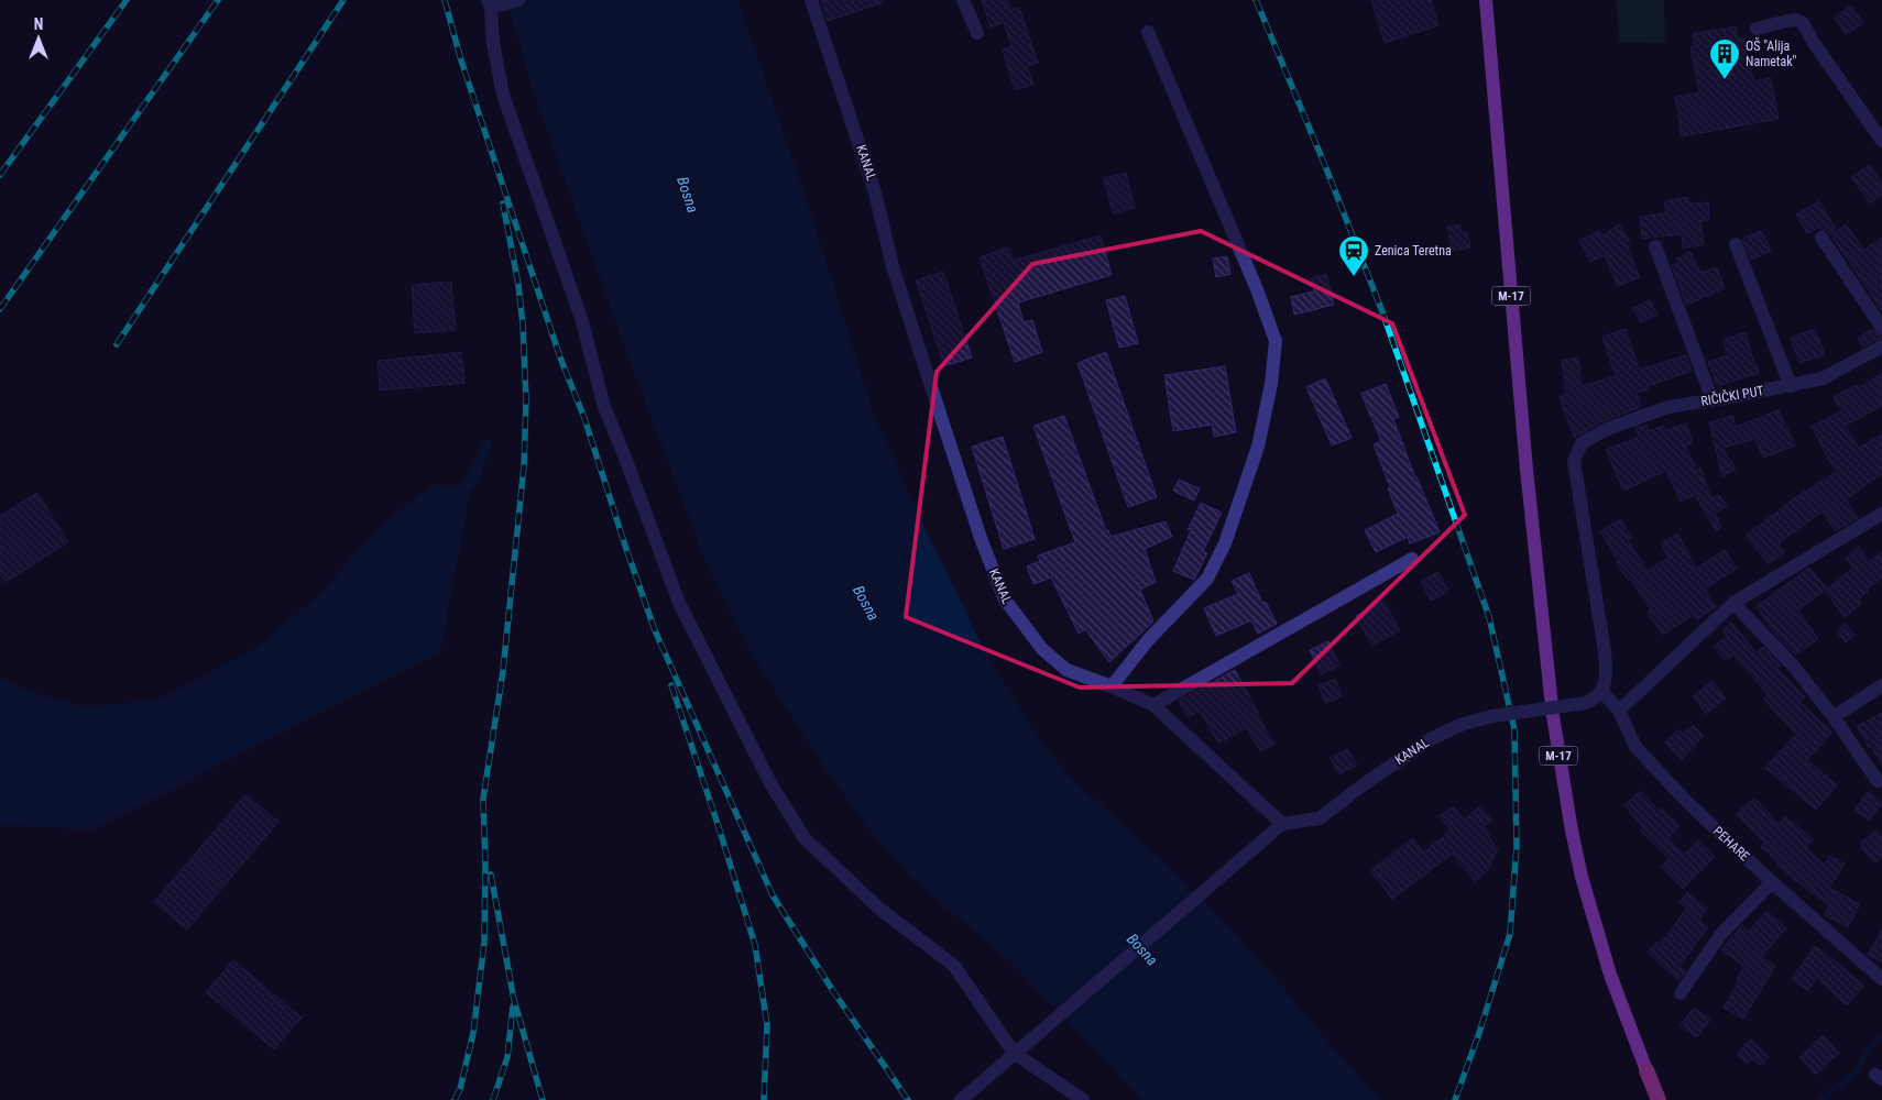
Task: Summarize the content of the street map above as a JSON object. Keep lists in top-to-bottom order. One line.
{"streets":{"highway":["M-17"],"street":["KANAL","RIČIČKI PUT","PEHARE"]},"crossings":[["KANAL","RIČIČKI PUT"],["KANAL","PEHARE"],["RIČIČKI PUT","PEHARE"]],"water":["Bosna"],"places":{"building":["OŠ \"Alija Nametak\""],"station":["Zenica Teretna"]},"north":"top"}
